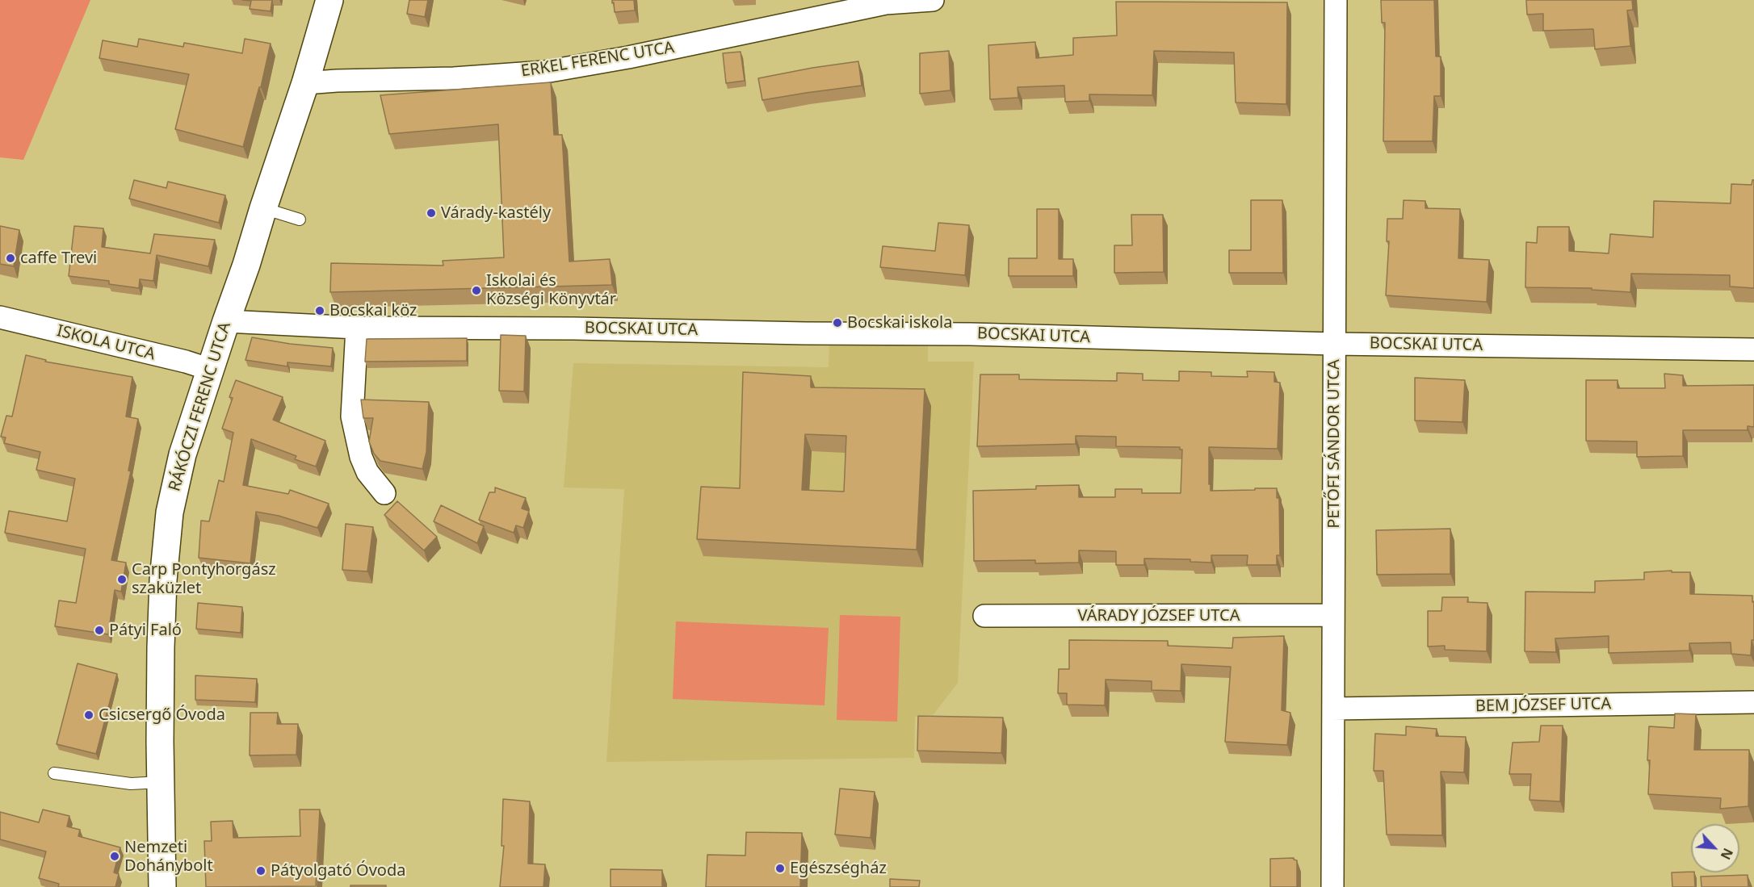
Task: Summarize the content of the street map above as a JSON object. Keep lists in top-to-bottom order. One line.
{"streets":{"main road":["RÁKÓCZI FERENC UTCA"],"street":["ERKEL FERENC UTCA","BOCSKAI UTCA","ISKOLA UTCA","PETŐFI SÁNDOR UTCA","VÁRADY JÓZSEF UTCA","BEM JÓZSEF UTCA"]},"crossings":[["ERKEL FERENC UTCA","RÁKÓCZI FERENC UTCA"],["BOCSKAI UTCA","RÁKÓCZI FERENC UTCA"],["BOCSKAI UTCA","PETŐFI SÁNDOR UTCA"],["ISKOLA UTCA","RÁKÓCZI FERENC UTCA"],["PETŐFI SÁNDOR UTCA","VÁRADY JÓZSEF UTCA"],["PETŐFI SÁNDOR UTCA","BEM JÓZSEF UTCA"]],"places":["Várady-kastély","caffe Trevi","Iskolai és Községi Könyvtár","Bocskai köz","Bocskai iskola","Carp Pontyhorgász szaküzlet","Pátyi Faló","Csicsergő Óvoda","Nemzeti Dohánybolt","Egészségház","Pátyolgató Óvoda"],"north":"bottom right"}
